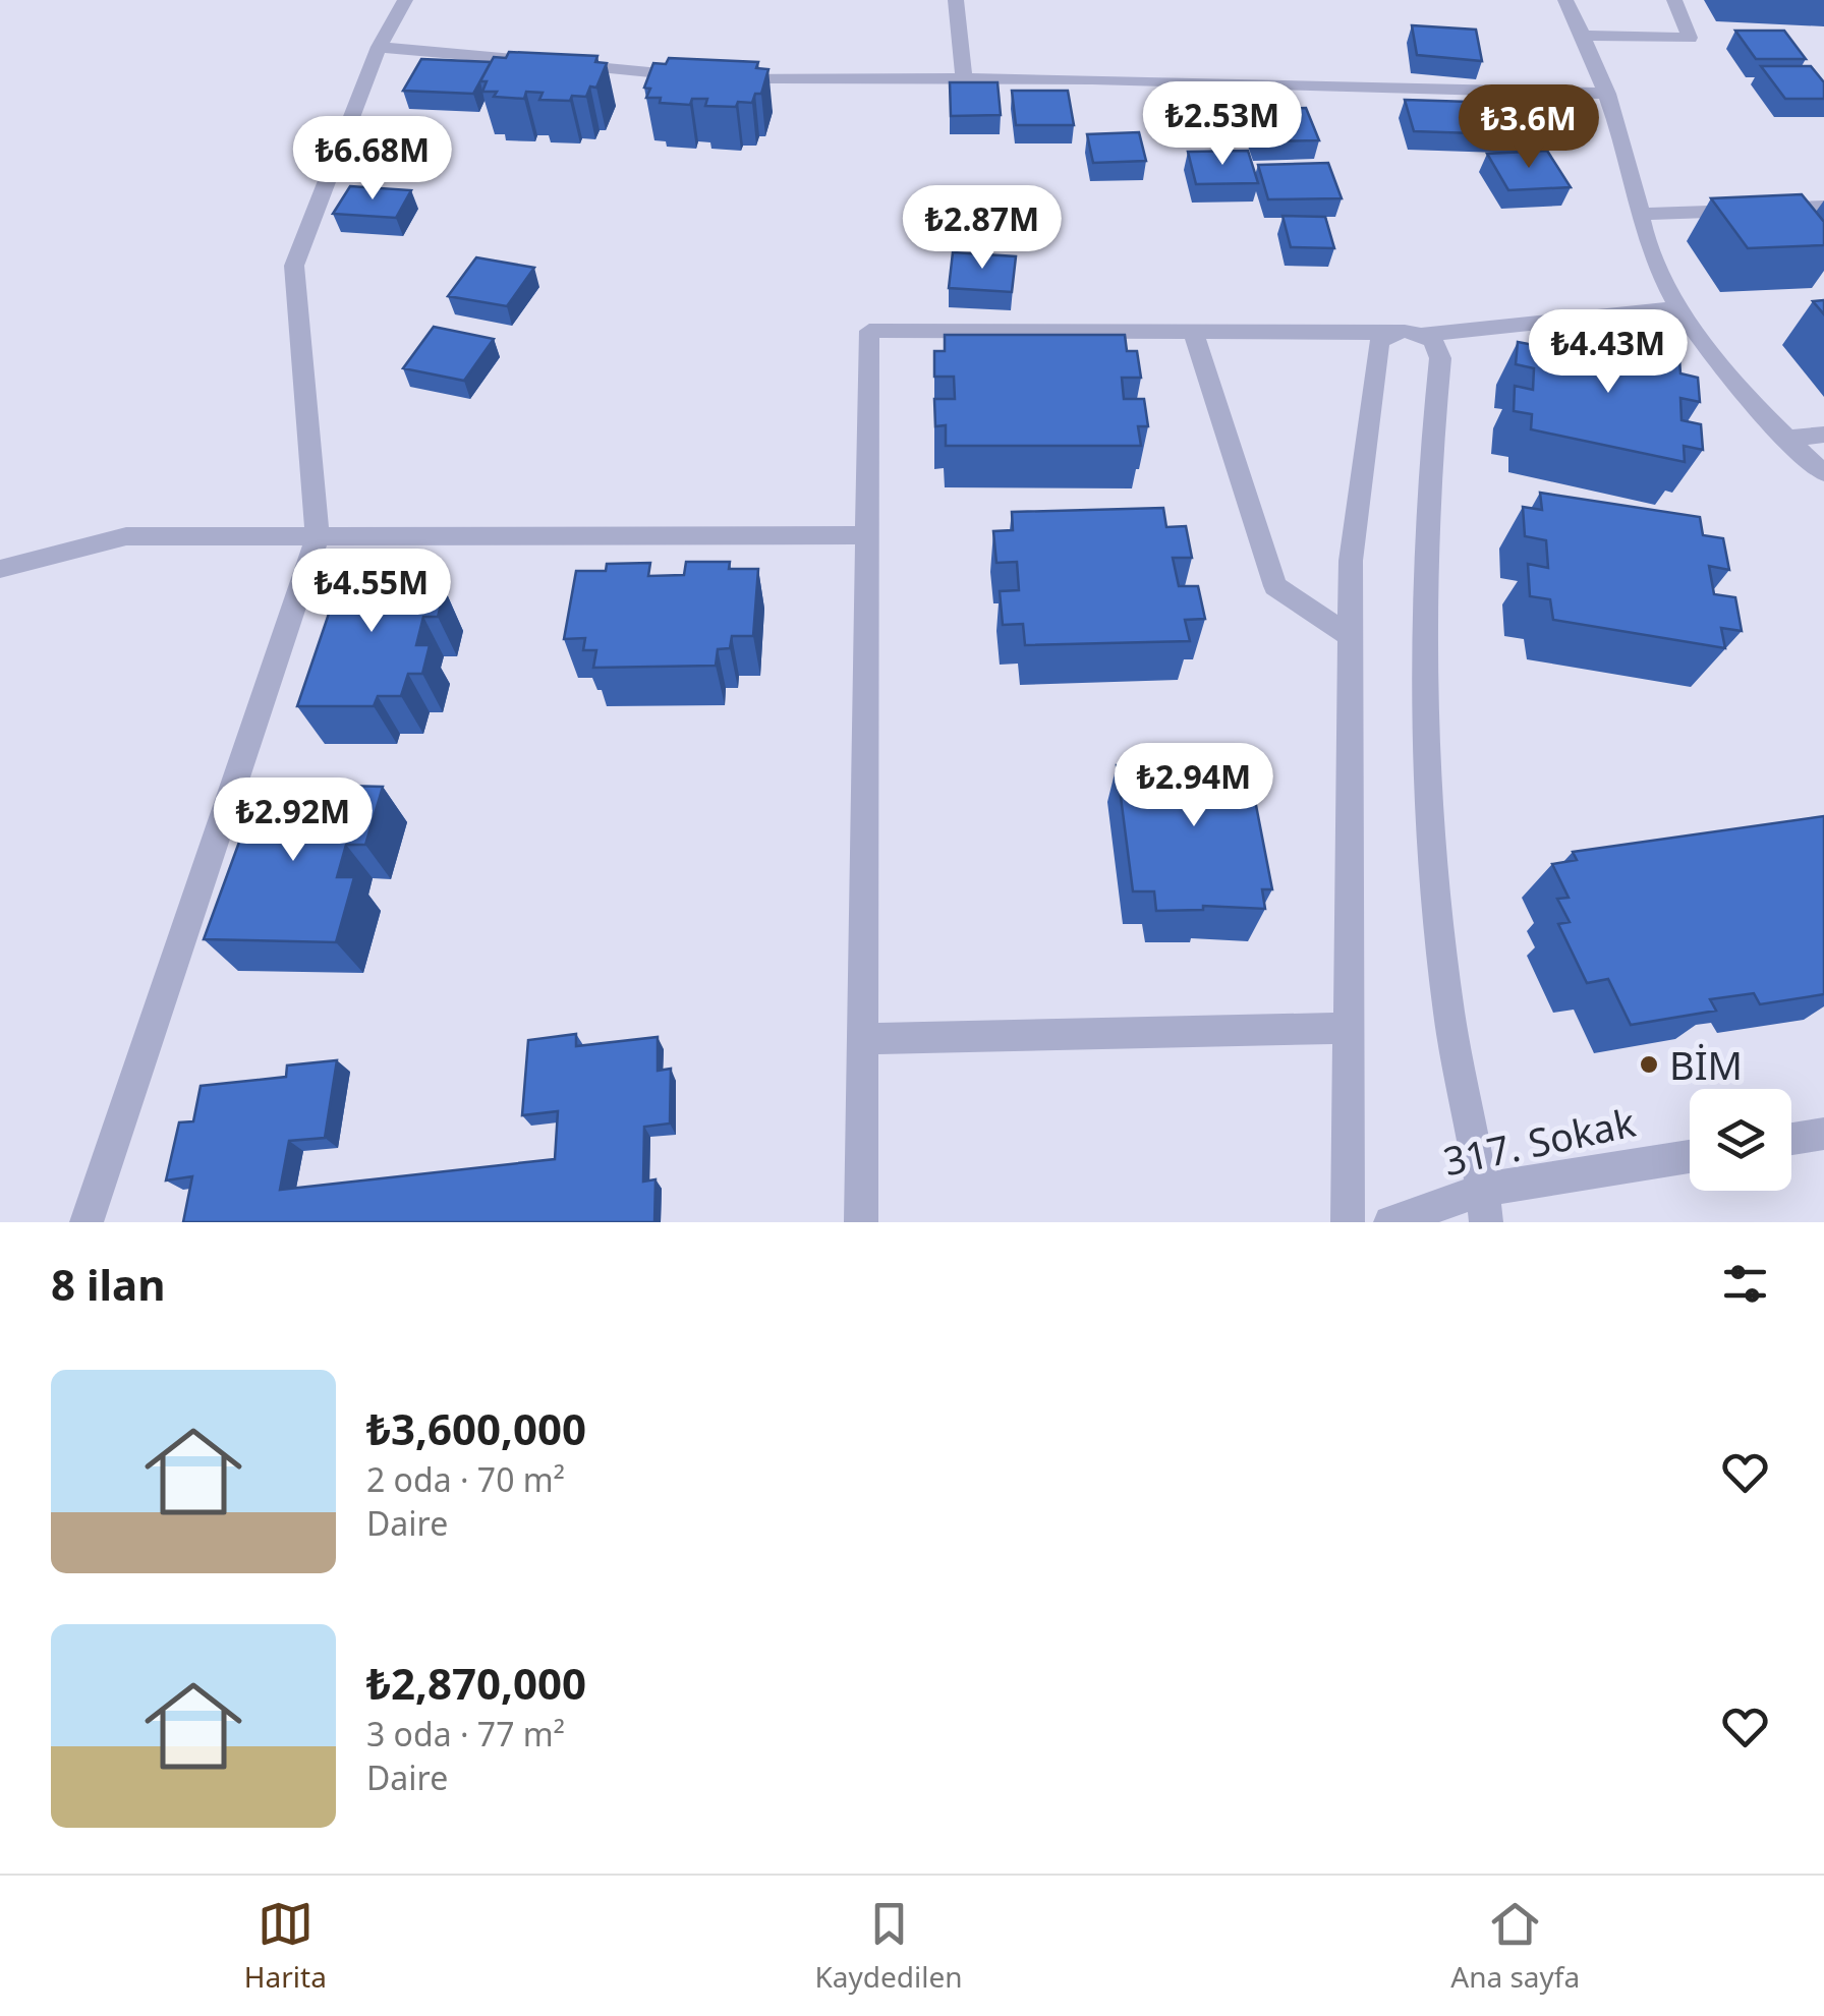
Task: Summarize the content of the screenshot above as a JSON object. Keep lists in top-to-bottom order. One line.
{"streets":{"street":["317. Sokak"]},"places":["BİM"],"page":{"price":["₺2.53M","₺3.6M","₺6.68M","₺2.87M","₺4.43M","₺4.55M","₺2.94M","₺2.92M"],"heading":"8 ilan","list":[{"name":"₺3,600,000","note":"2 oda · 70 m² · Daire"},{"name":"₺2,870,000","note":"3 oda · 77 m² · Daire"}],"tabs":["Harita","Kaydedilen","Ana sayfa"]}}
